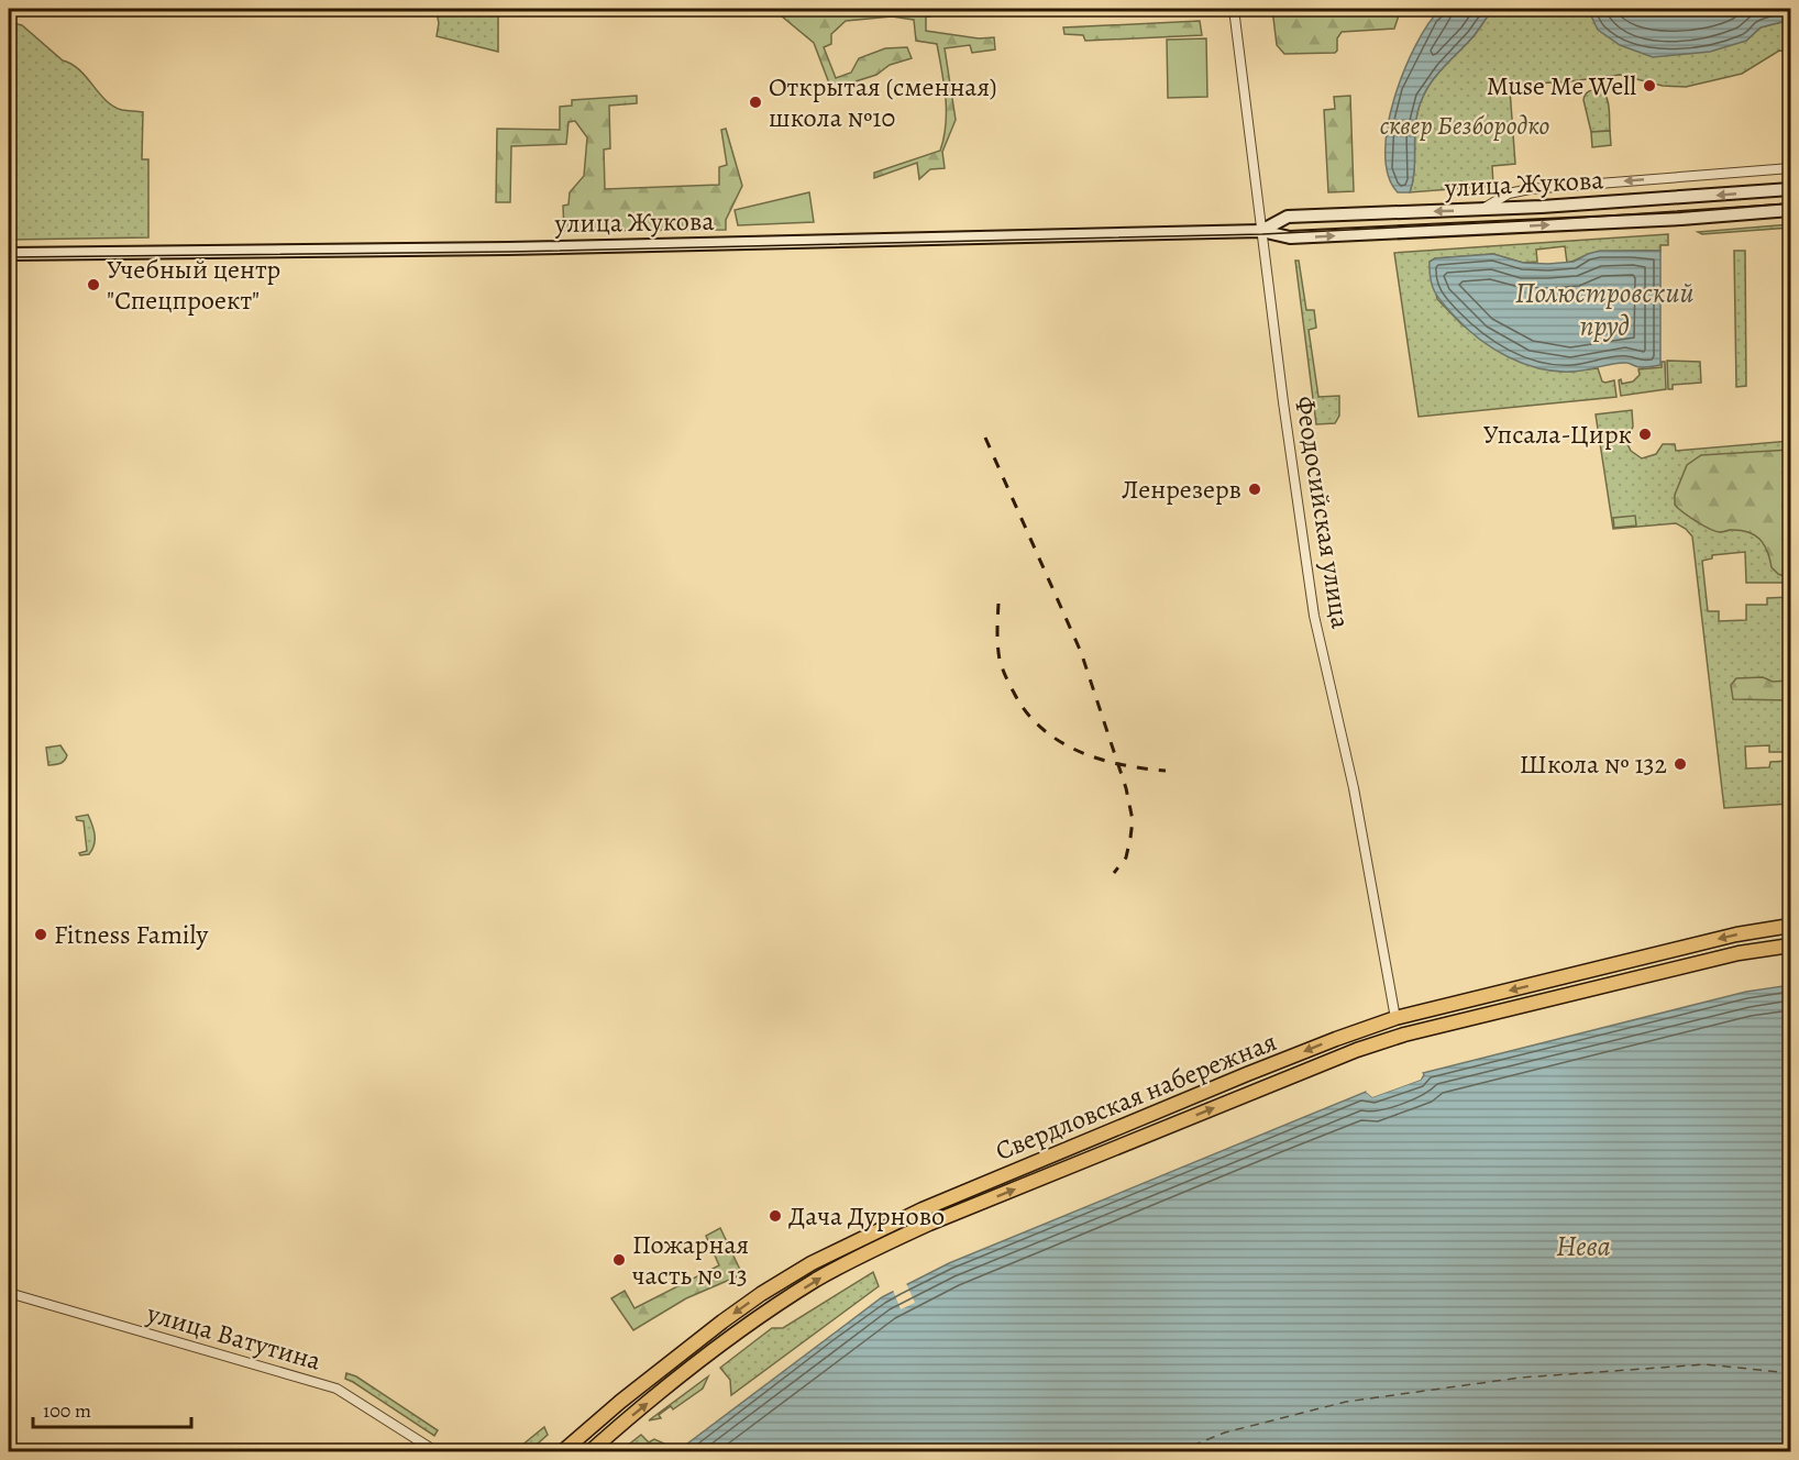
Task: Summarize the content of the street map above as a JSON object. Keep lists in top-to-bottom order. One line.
{"streets":{"main road":["Свердловская набережная"],"street":["улица Жукова","Феодосийская улица","улица Ватутина"]},"crossings":[["улица Жукова","Феодосийская улица"],["Феодосийская улица","Свердловская набережная"]],"water":["Полюстровский пруд","Нева"],"parks":["сквер Безбородко"],"places":["Muse Me Well","Открытая (сменная) школа №10","Учебный центр \"Спецпроект\"","Упсала-Цирк","Ленрезерв","Школа № 132","Fitness Family","Дача Дурново","Пожарная часть № 13"],"scale_bar":"100 m"}
